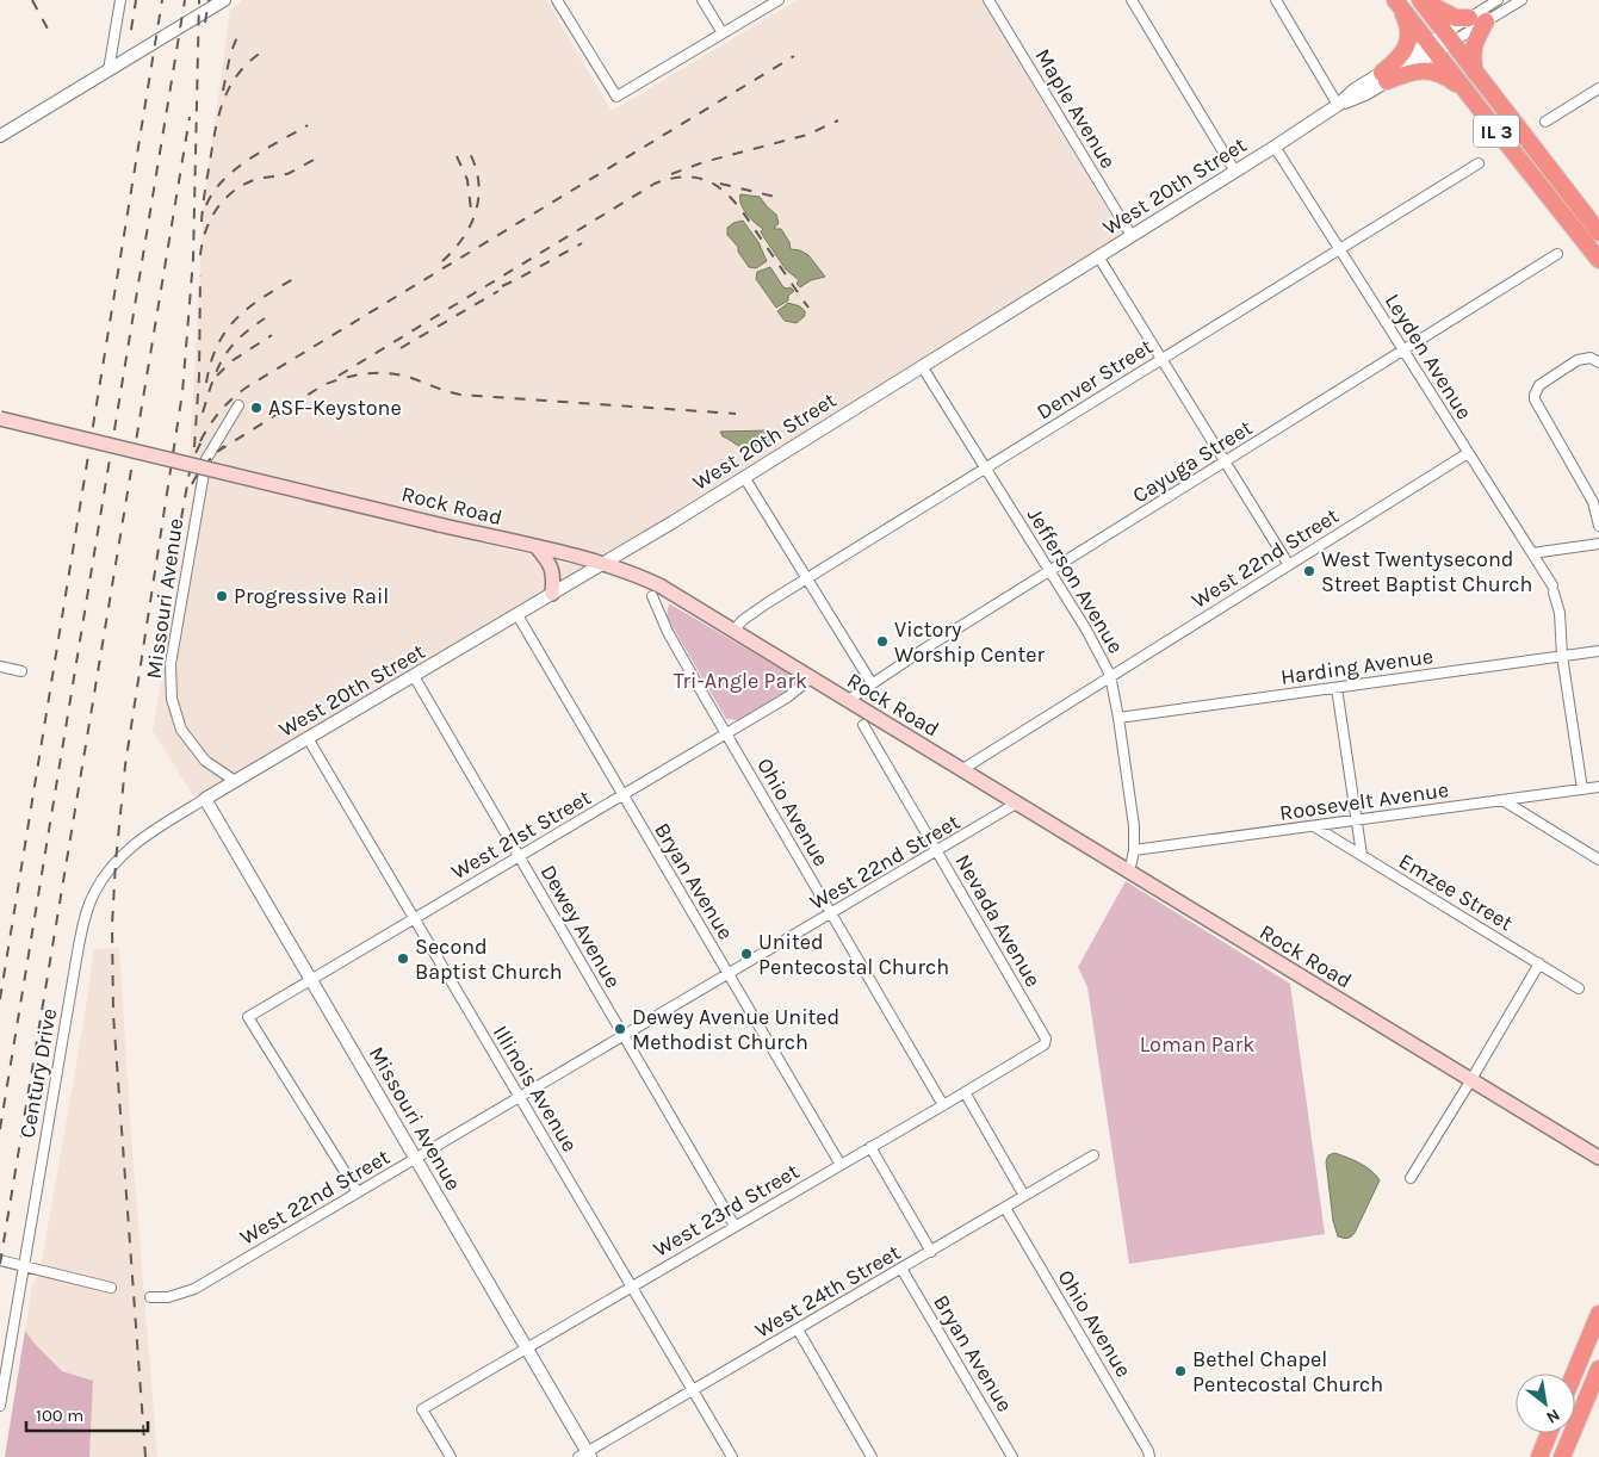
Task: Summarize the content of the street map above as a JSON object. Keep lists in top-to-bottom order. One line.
{"streets":{"highway":["IL 3"],"main road":["Rock Road"],"street":["Maple Avenue","West 20th Street","Leyden Avenue","Denver Street","Cayuga Street","West 22nd Street","Jefferson Avenue","Missouri Avenue","Harding Avenue","Roosevelt Avenue","Ohio Avenue","West 21st Street","Bryan Avenue","Emzee Street","Nevada Avenue","Dewey Avenue","Century Drive","Illinois Avenue","West 23rd Street","West 24th Street"]},"crossings":[["Maple Avenue","West 20th Street"],["IL 3","West 20th Street"],["West 20th Street","Leyden Avenue"],["West 20th Street","Rock Road"],["West 20th Street","Jefferson Avenue"],["West 20th Street","Missouri Avenue"],["West 20th Street","Bryan Avenue"],["West 20th Street","Dewey Avenue"],["West 20th Street","Century Drive"],["West 20th Street","Illinois Avenue"],["Leyden Avenue","Denver Street"],["Leyden Avenue","Cayuga Street"],["Leyden Avenue","West 22nd Street"],["Leyden Avenue","Harding Avenue"],["Denver Street","Rock Road"],["Denver Street","Jefferson Avenue"],["Cayuga Street","Rock Road"],["Cayuga Street","Jefferson Avenue"],["Rock Road","West 22nd Street"],["Rock Road","Jefferson Avenue"],["Rock Road","West 21st Street"],["West 22nd Street","Jefferson Avenue"],["West 22nd Street","Missouri Avenue"],["West 22nd Street","Ohio Avenue"],["West 22nd Street","West 21st Street"],["West 22nd Street","Bryan Avenue"],["West 22nd Street","Nevada Avenue"],["West 22nd Street","Dewey Avenue"],["West 22nd Street","Illinois Avenue"],["Jefferson Avenue","Harding Avenue"],["Jefferson Avenue","Roosevelt Avenue"],["Missouri Avenue","West 21st Street"],["Missouri Avenue","Century Drive"],["Missouri Avenue","West 23rd Street"],["Missouri Avenue","West 24th Street"],["Roosevelt Avenue","Emzee Street"],["Ohio Avenue","West 21st Street"],["Ohio Avenue","West 23rd Street"],["Ohio Avenue","West 24th Street"],["West 21st Street","Bryan Avenue"],["West 21st Street","Dewey Avenue"],["West 21st Street","Illinois Avenue"],["Bryan Avenue","West 23rd Street"],["Bryan Avenue","West 24th Street"],["Nevada Avenue","West 23rd Street"],["Dewey Avenue","West 23rd Street"],["Illinois Avenue","West 23rd Street"],["Illinois Avenue","West 24th Street"]],"parks":["Tri-Angle Park","Loman Park"],"places":["ASF-Keystone","West Twentysecond Street Baptist Church","Progressive Rail","Victory Worship Center","United Pentecostal Church","Second Baptist Church","Dewey Avenue United Methodist Church","Bethel Chapel Pentecostal Church"],"scale_bar":"100 m","north":"bottom right"}
